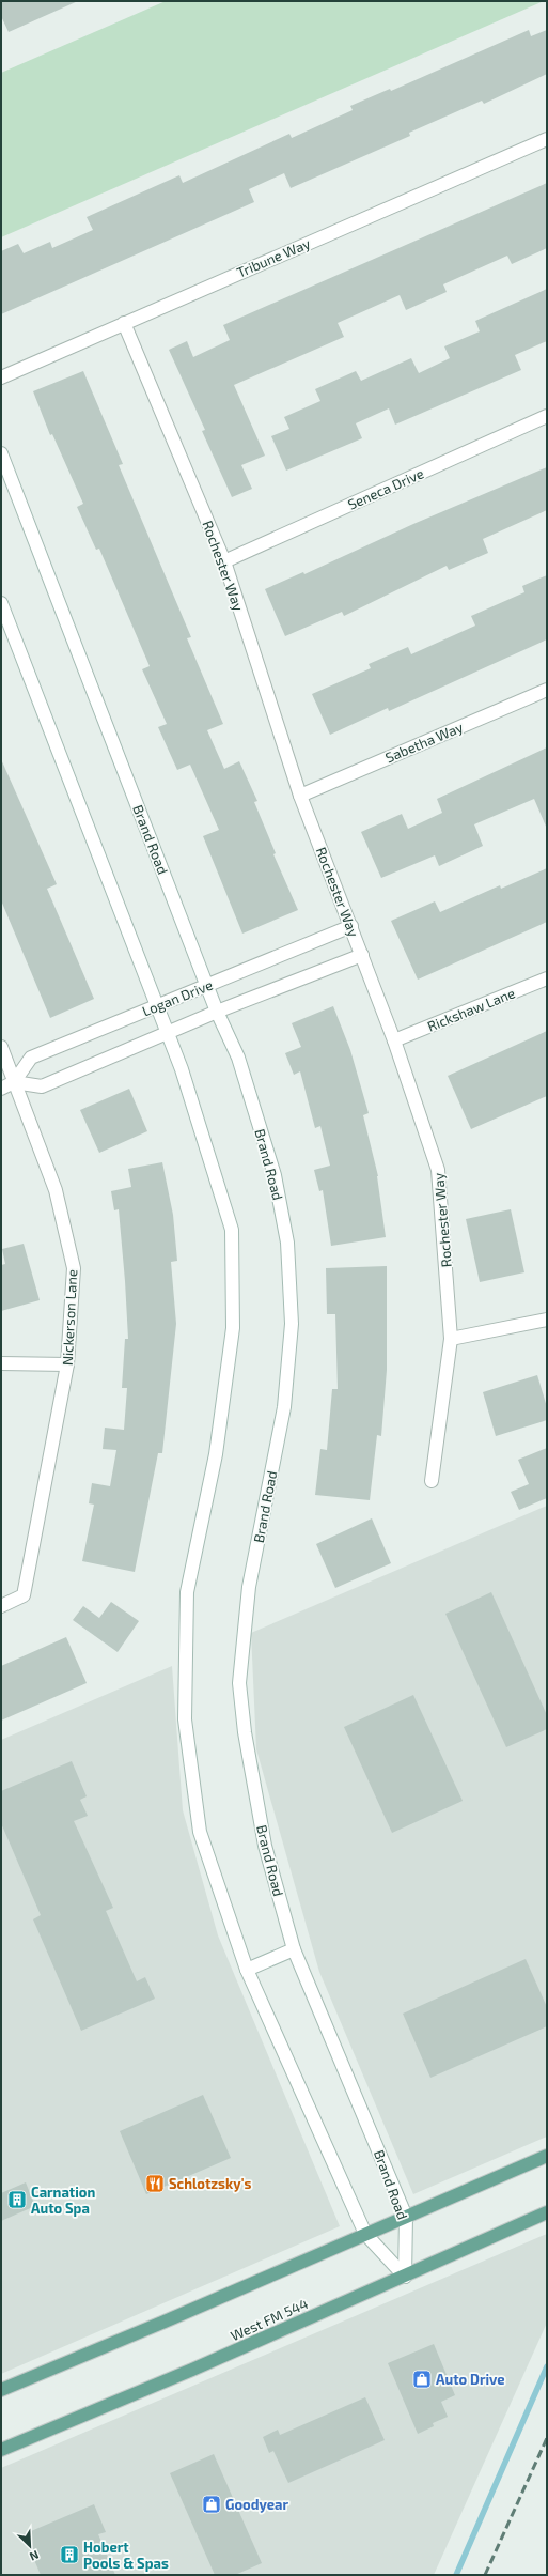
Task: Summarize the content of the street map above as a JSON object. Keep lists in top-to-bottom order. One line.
{"streets":{"main road":["West FM 544"],"street":["Tribune Way","Seneca Drive","Rochester Way","Sabetha Way","Brand Road","Logan Drive","Rickshaw Lane","Nickerson Lane"]},"crossings":[["Tribune Way","Rochester Way"],["Seneca Drive","Rochester Way"],["Rochester Way","Sabetha Way"],["Rochester Way","Logan Drive"],["Rochester Way","Rickshaw Lane"],["Brand Road","Logan Drive"],["Brand Road","West FM 544"],["Logan Drive","Nickerson Lane"]],"places":{"restaurant":["Schlotzsky's"],"building":["Carnation Auto Spa","Hobert Pools & Spas"],"shop":["Auto Drive","Goodyear"]},"north":"bottom right"}
